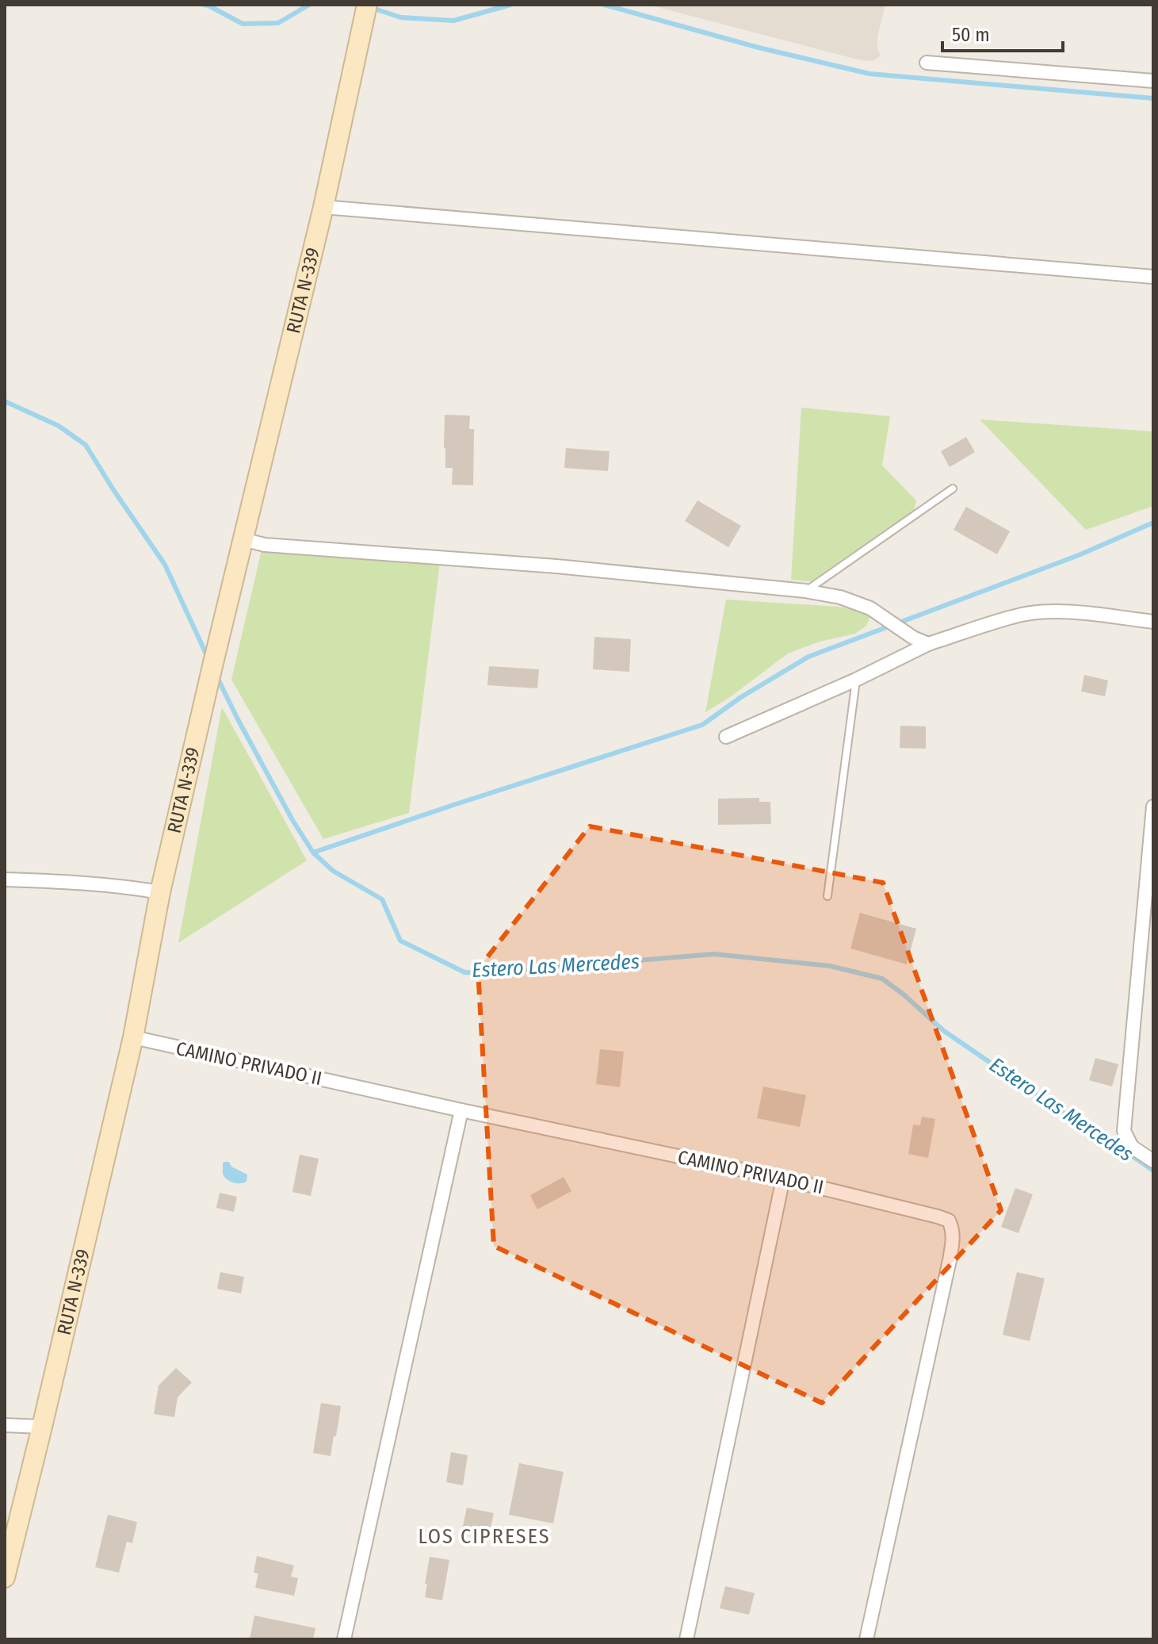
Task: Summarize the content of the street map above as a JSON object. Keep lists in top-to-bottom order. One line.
{"streets":{"street":["RUTA N-339","CAMINO PRIVADO II"]},"crossings":[["RUTA N-339","CAMINO PRIVADO II"]],"districts":["LOS CIPRESES"],"water":["Estero Las Mercedes"],"scale_bar":"50 m"}
